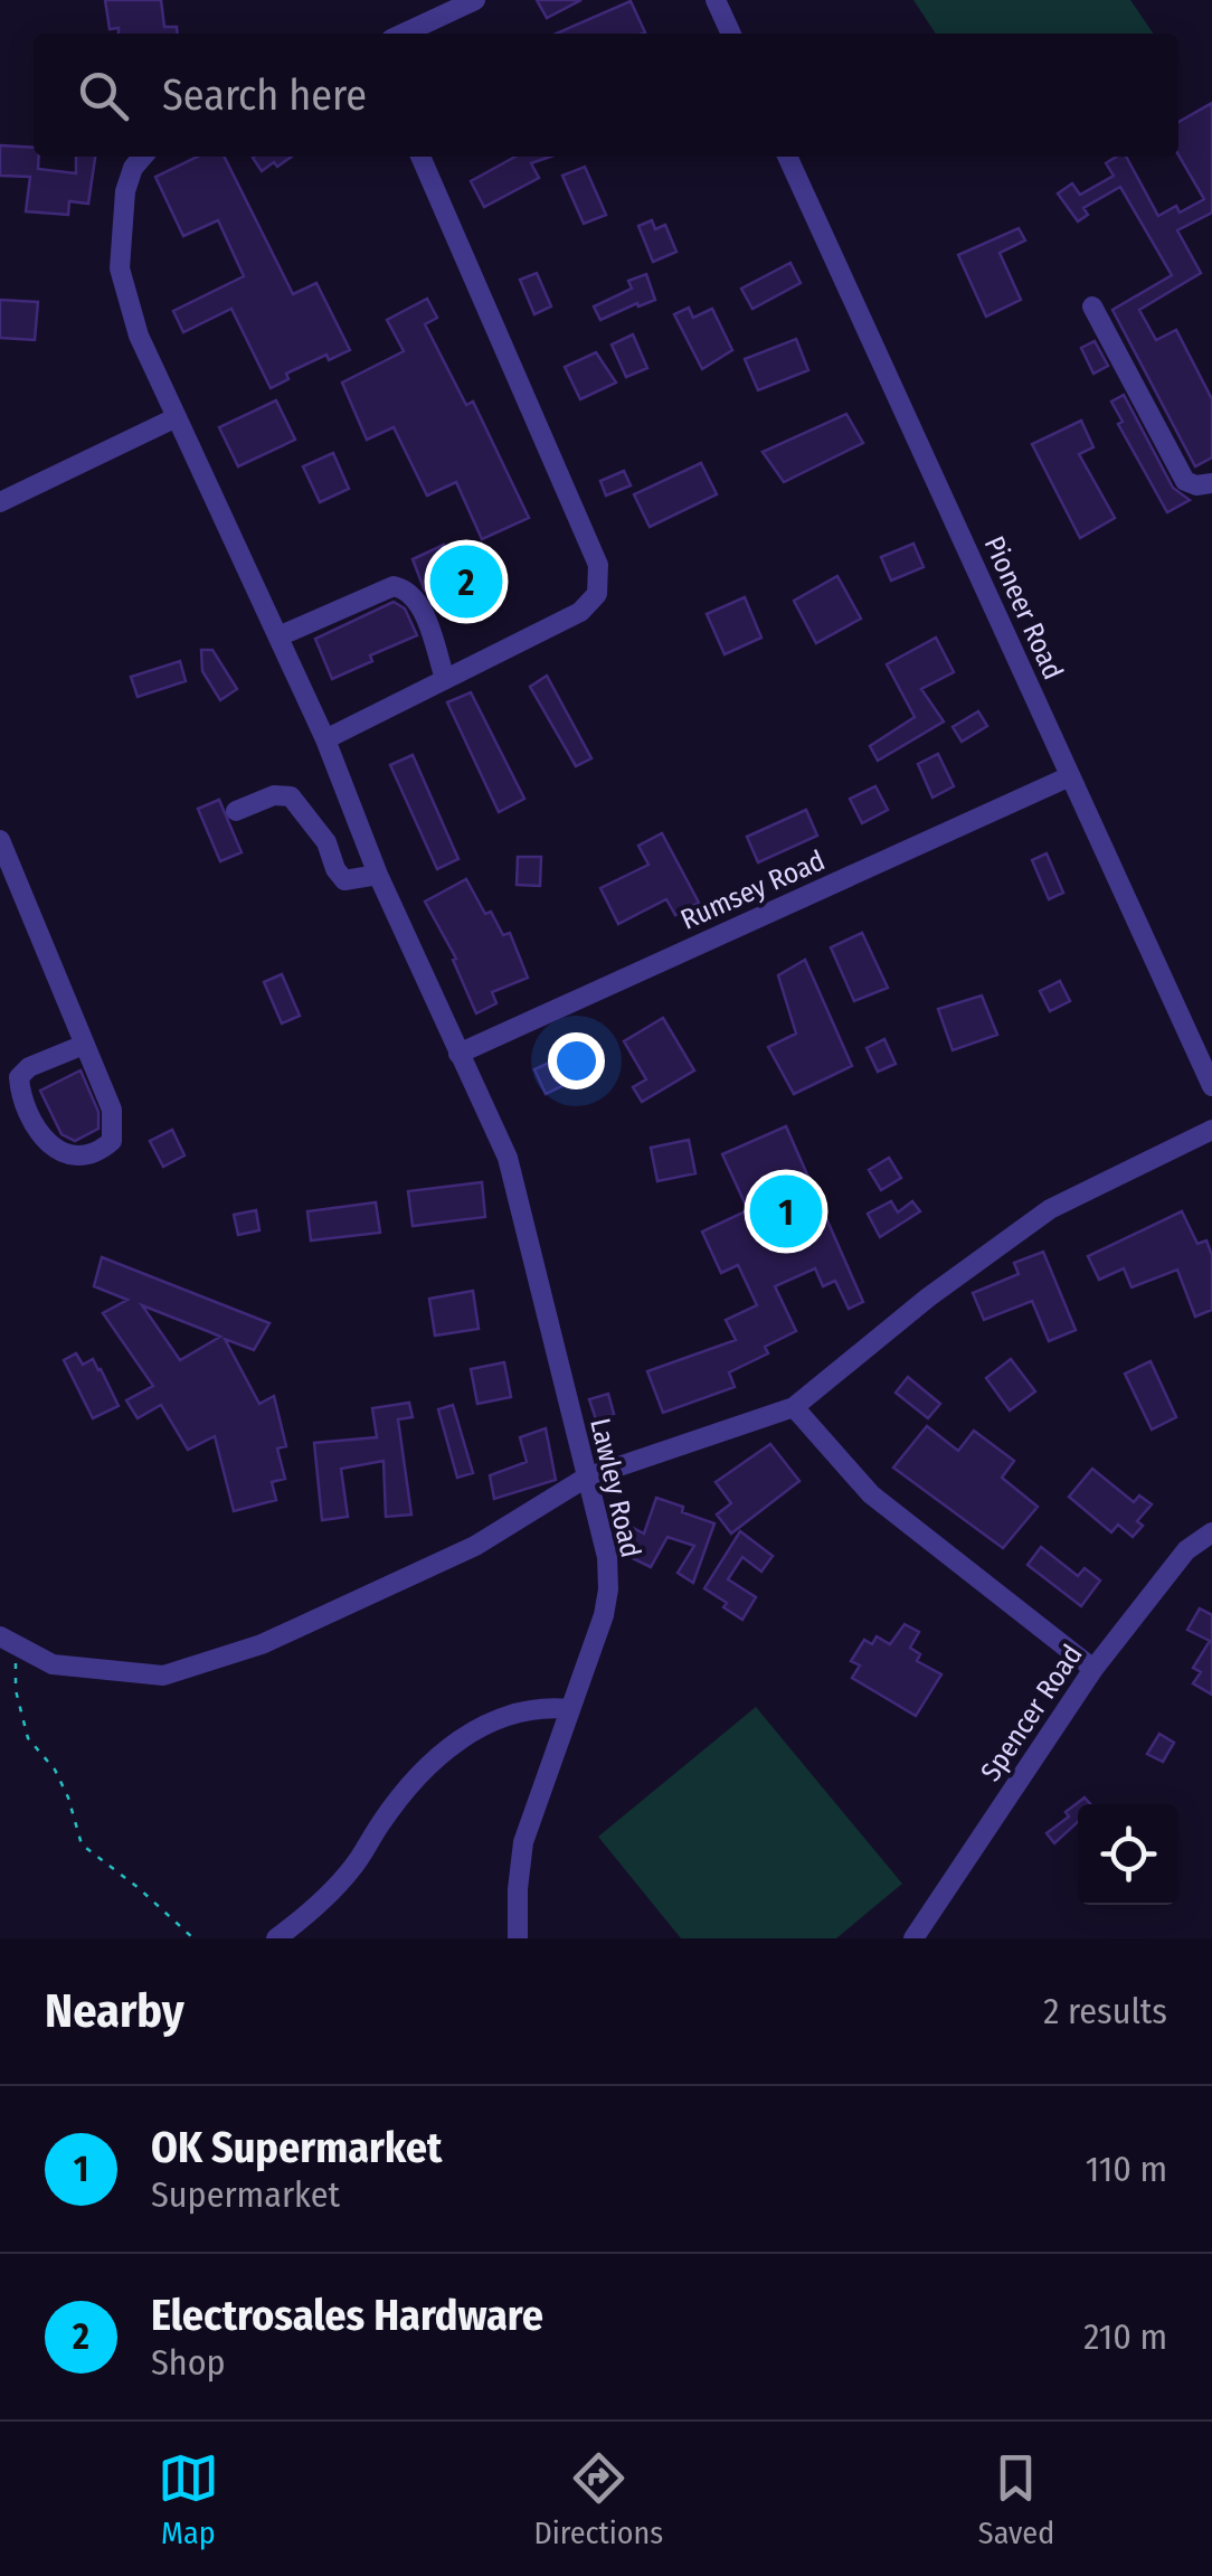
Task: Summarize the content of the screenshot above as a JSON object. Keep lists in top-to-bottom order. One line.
{"streets":{"street":["Pioneer Road","Rumsey Road","Lawley Road","Spencer Road"]},"crossings":[["Pioneer Road","Rumsey Road"],["Rumsey Road","Lawley Road"]],"page":{"search":"Search here","pins":["2","1"],"heading":["Nearby","2 results"],"list":[{"mark":"1","name":"OK Supermarket","note":"Supermarket","value":"110 m"},{"mark":"2","name":"Electrosales Hardware","note":"Shop","value":"210 m"}],"nav":["Map","Directions","Saved"]}}
